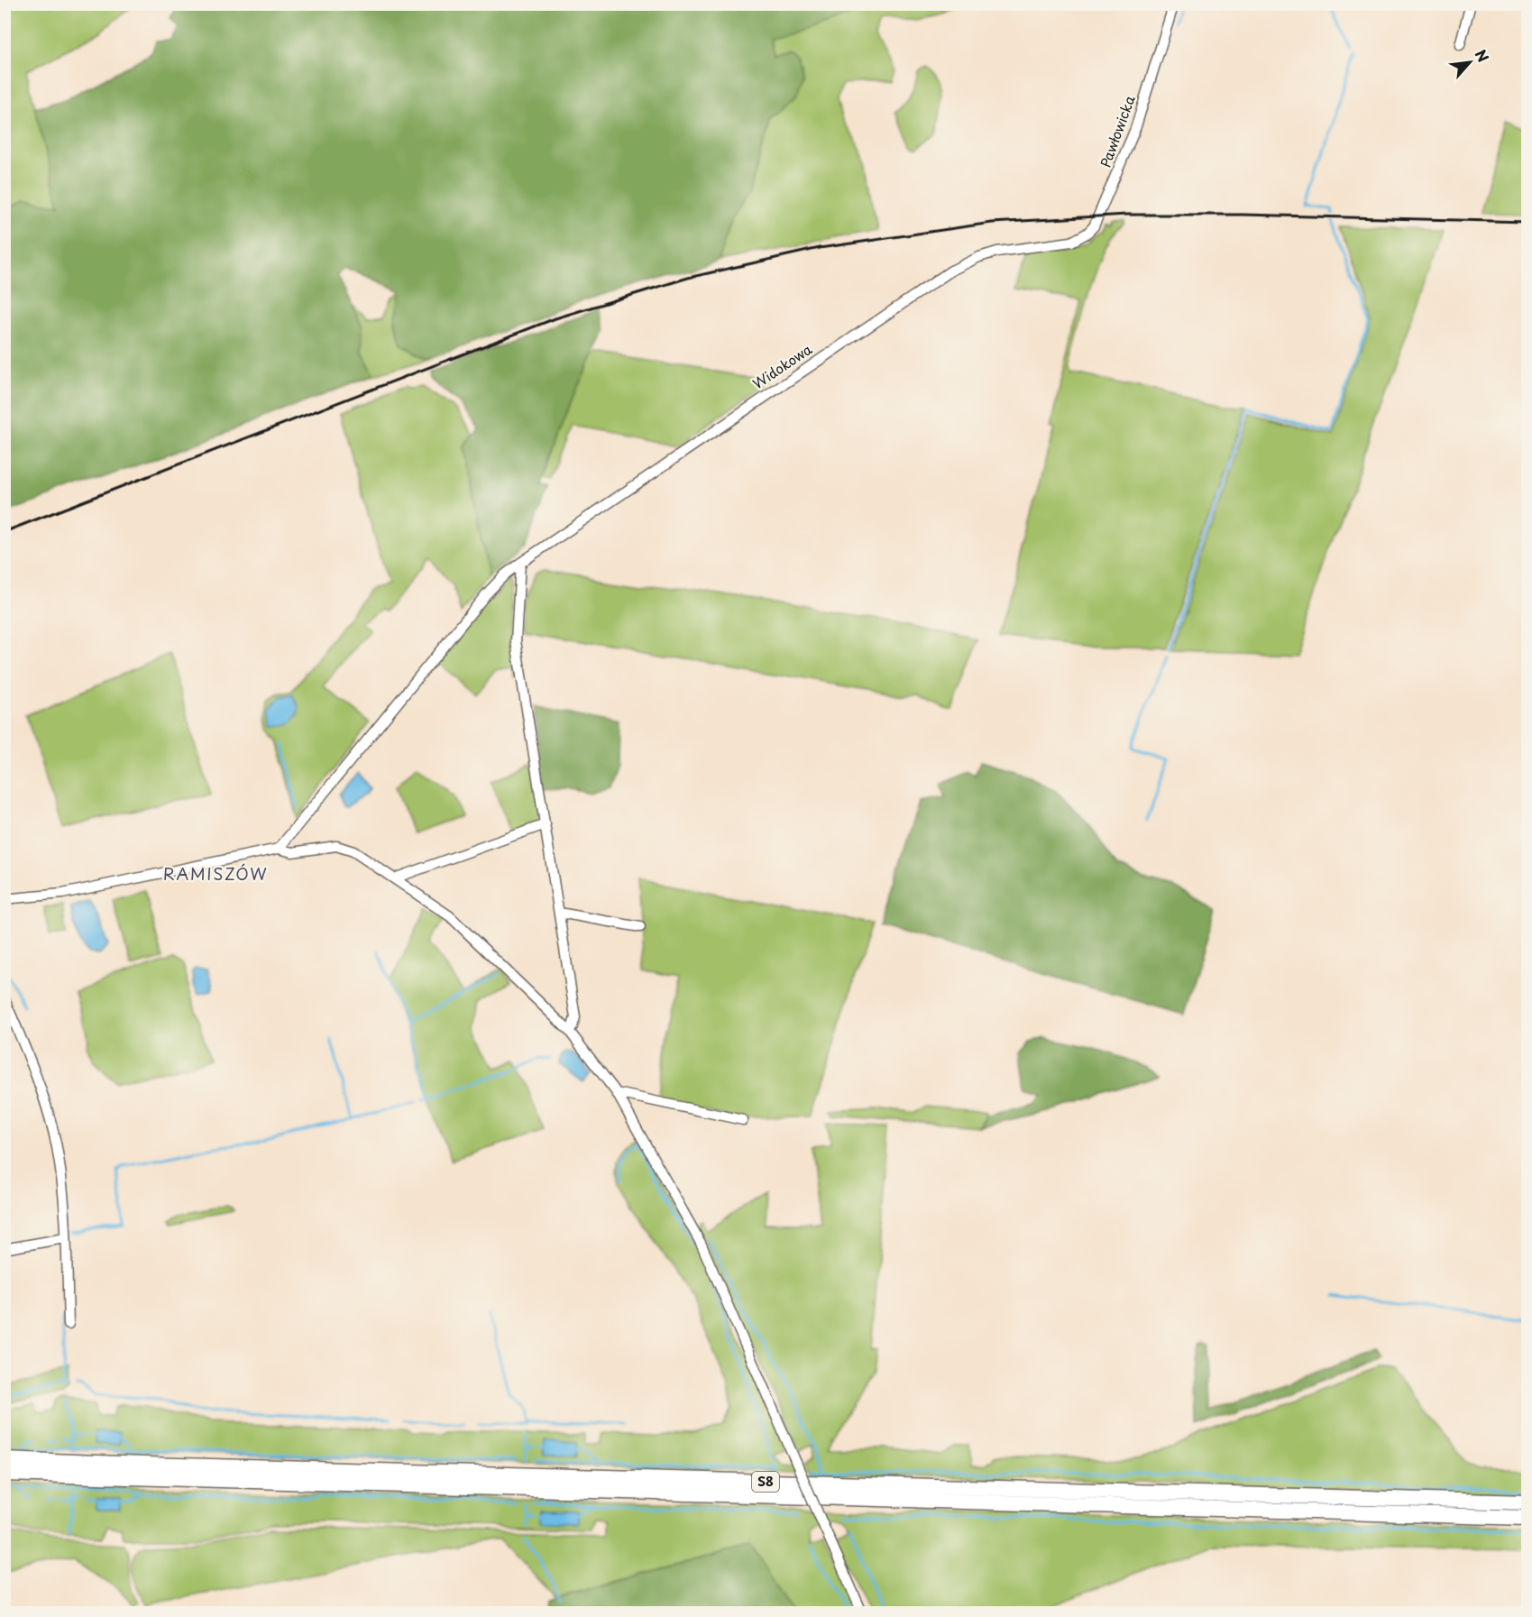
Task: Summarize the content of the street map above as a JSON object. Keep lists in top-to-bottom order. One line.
{"streets":{"highway":["S8"],"street":["Pawłowicka","Widokowa"]},"crossings":[["Pawłowicka","Widokowa"]],"districts":["RAMISZÓW"],"north":"top right"}
